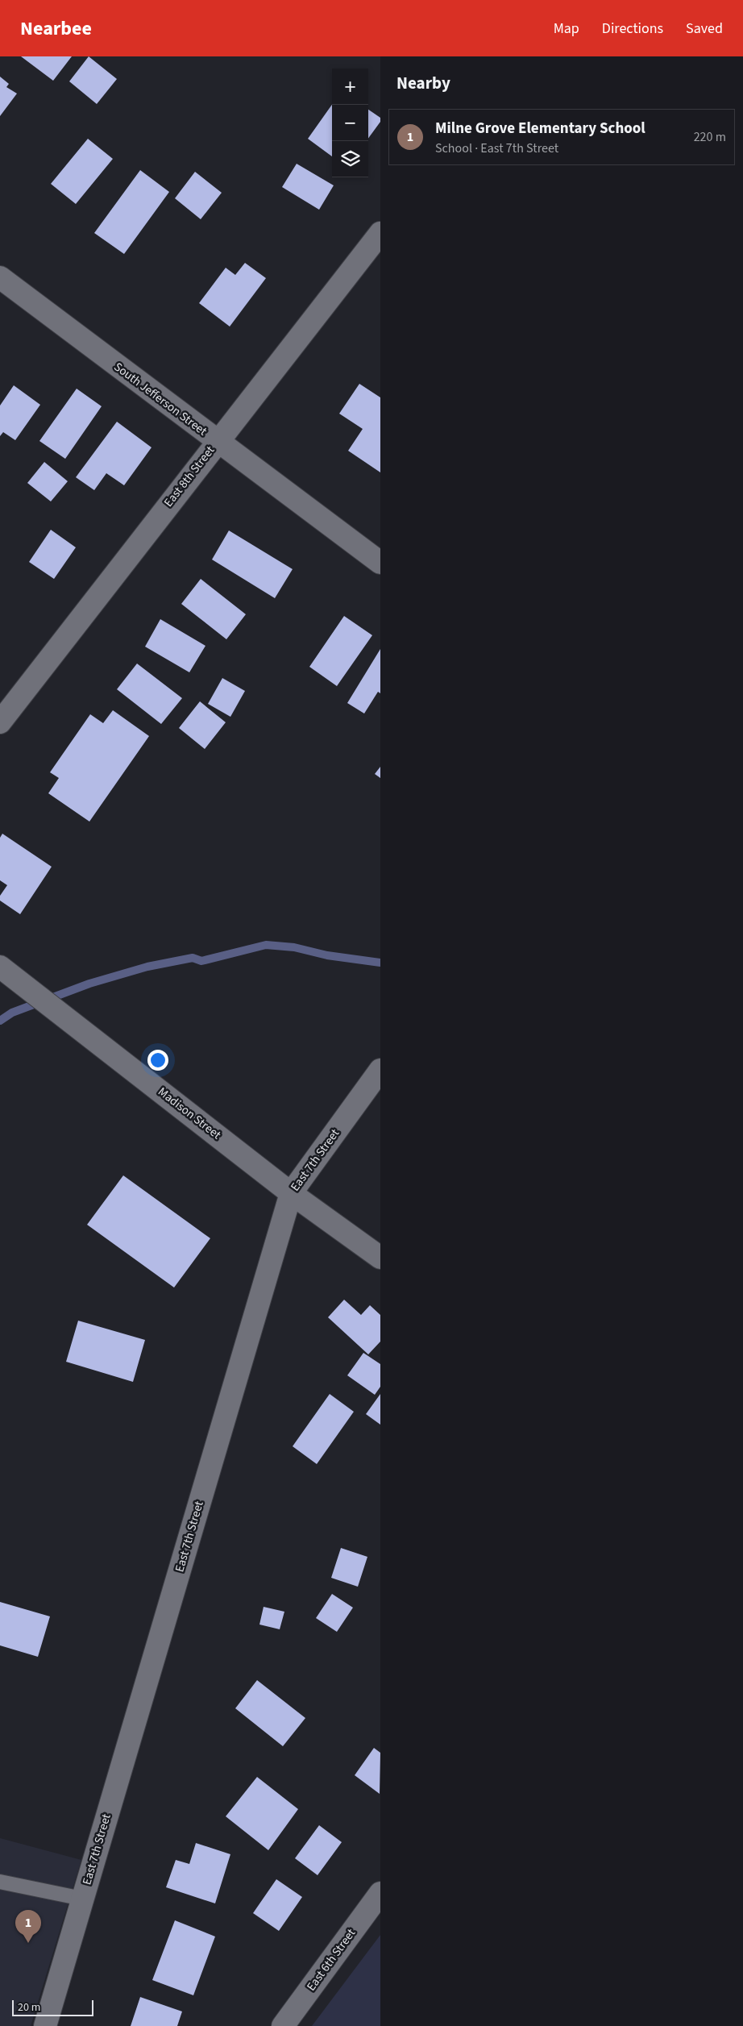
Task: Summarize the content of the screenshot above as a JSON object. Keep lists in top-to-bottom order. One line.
{"streets":{"street":["South Jefferson Street","East 8th Street","Madison Street","East 7th Street","East 6th Street"]},"crossings":[["South Jefferson Street","East 8th Street"],["Madison Street","East 7th Street"]],"scale_bar":"20 m","page":{"header":"Nearbee","nav":["Map","Directions","Saved"],"heading":"Nearby","map_buttons":["+","−"],"list":[{"mark":"1","name":"Milne Grove Elementary School","note":"School · East 7th Street","value":"220 m"}],"pins":"1","scale":"20 m"}}
